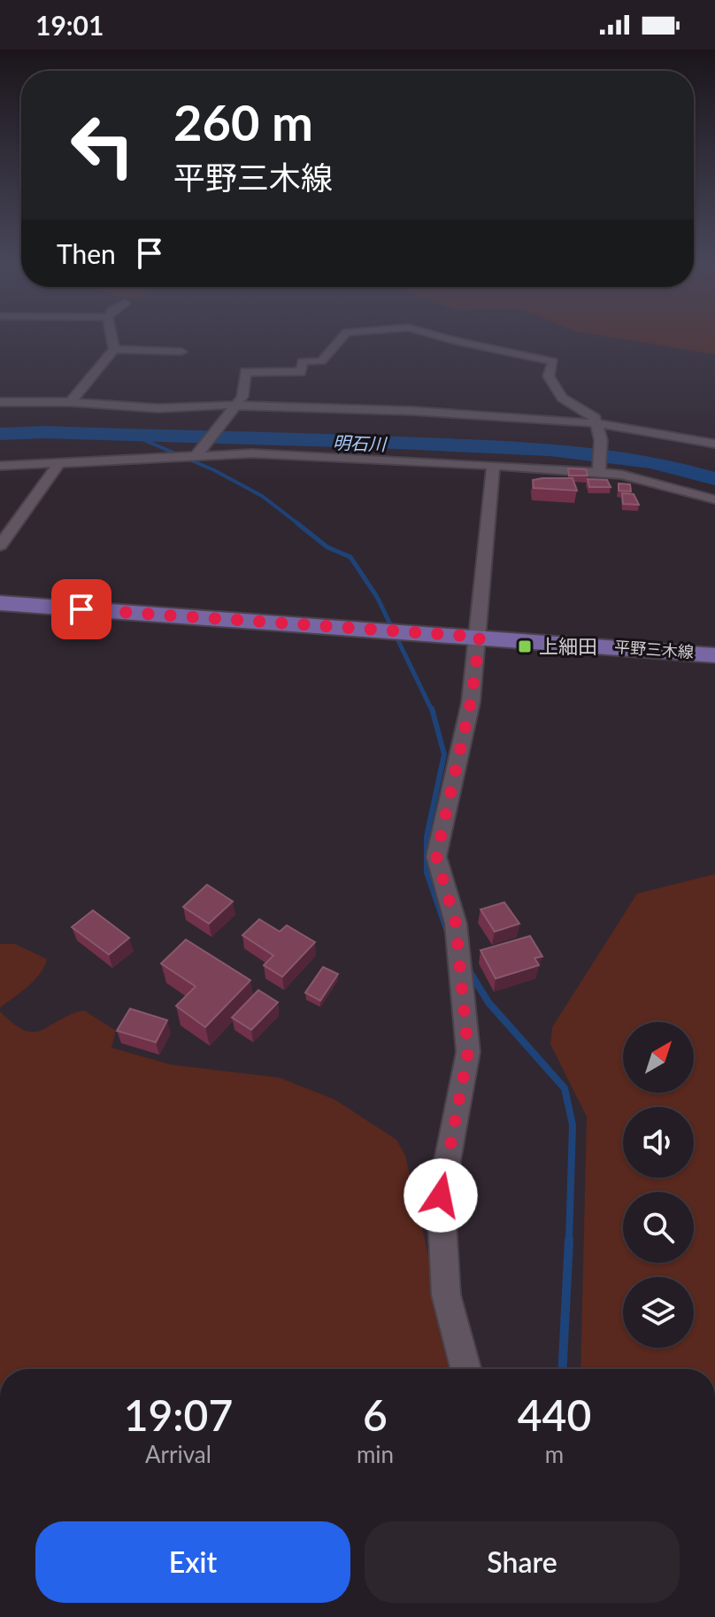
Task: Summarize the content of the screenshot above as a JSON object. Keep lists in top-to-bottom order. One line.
{"streets":{"main road":["平野三木線"]},"water":["明石川"],"places":{"transit":["上細田"]},"north":"top right","page":{"status":"19:01","turn":["260 m","平野三木線"],"then":"Then","eta":["19:07","Arrival","6","min","440","m"],"buttons":["Exit","Share"]}}
